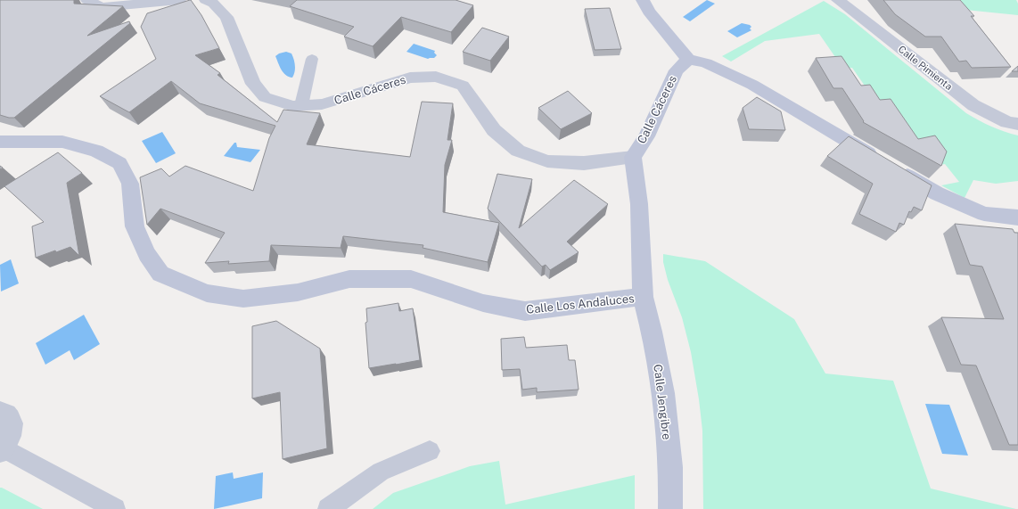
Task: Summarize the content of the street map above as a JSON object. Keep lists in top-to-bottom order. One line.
{"streets":{"main road":["Calle Cáceres","Calle Los Andaluces","Calle Jengibre"],"street":["Calle Pimienta"]},"crossings":[["Calle Cáceres","Calle Los Andaluces"],["Calle Los Andaluces","Calle Jengibre"]]}
